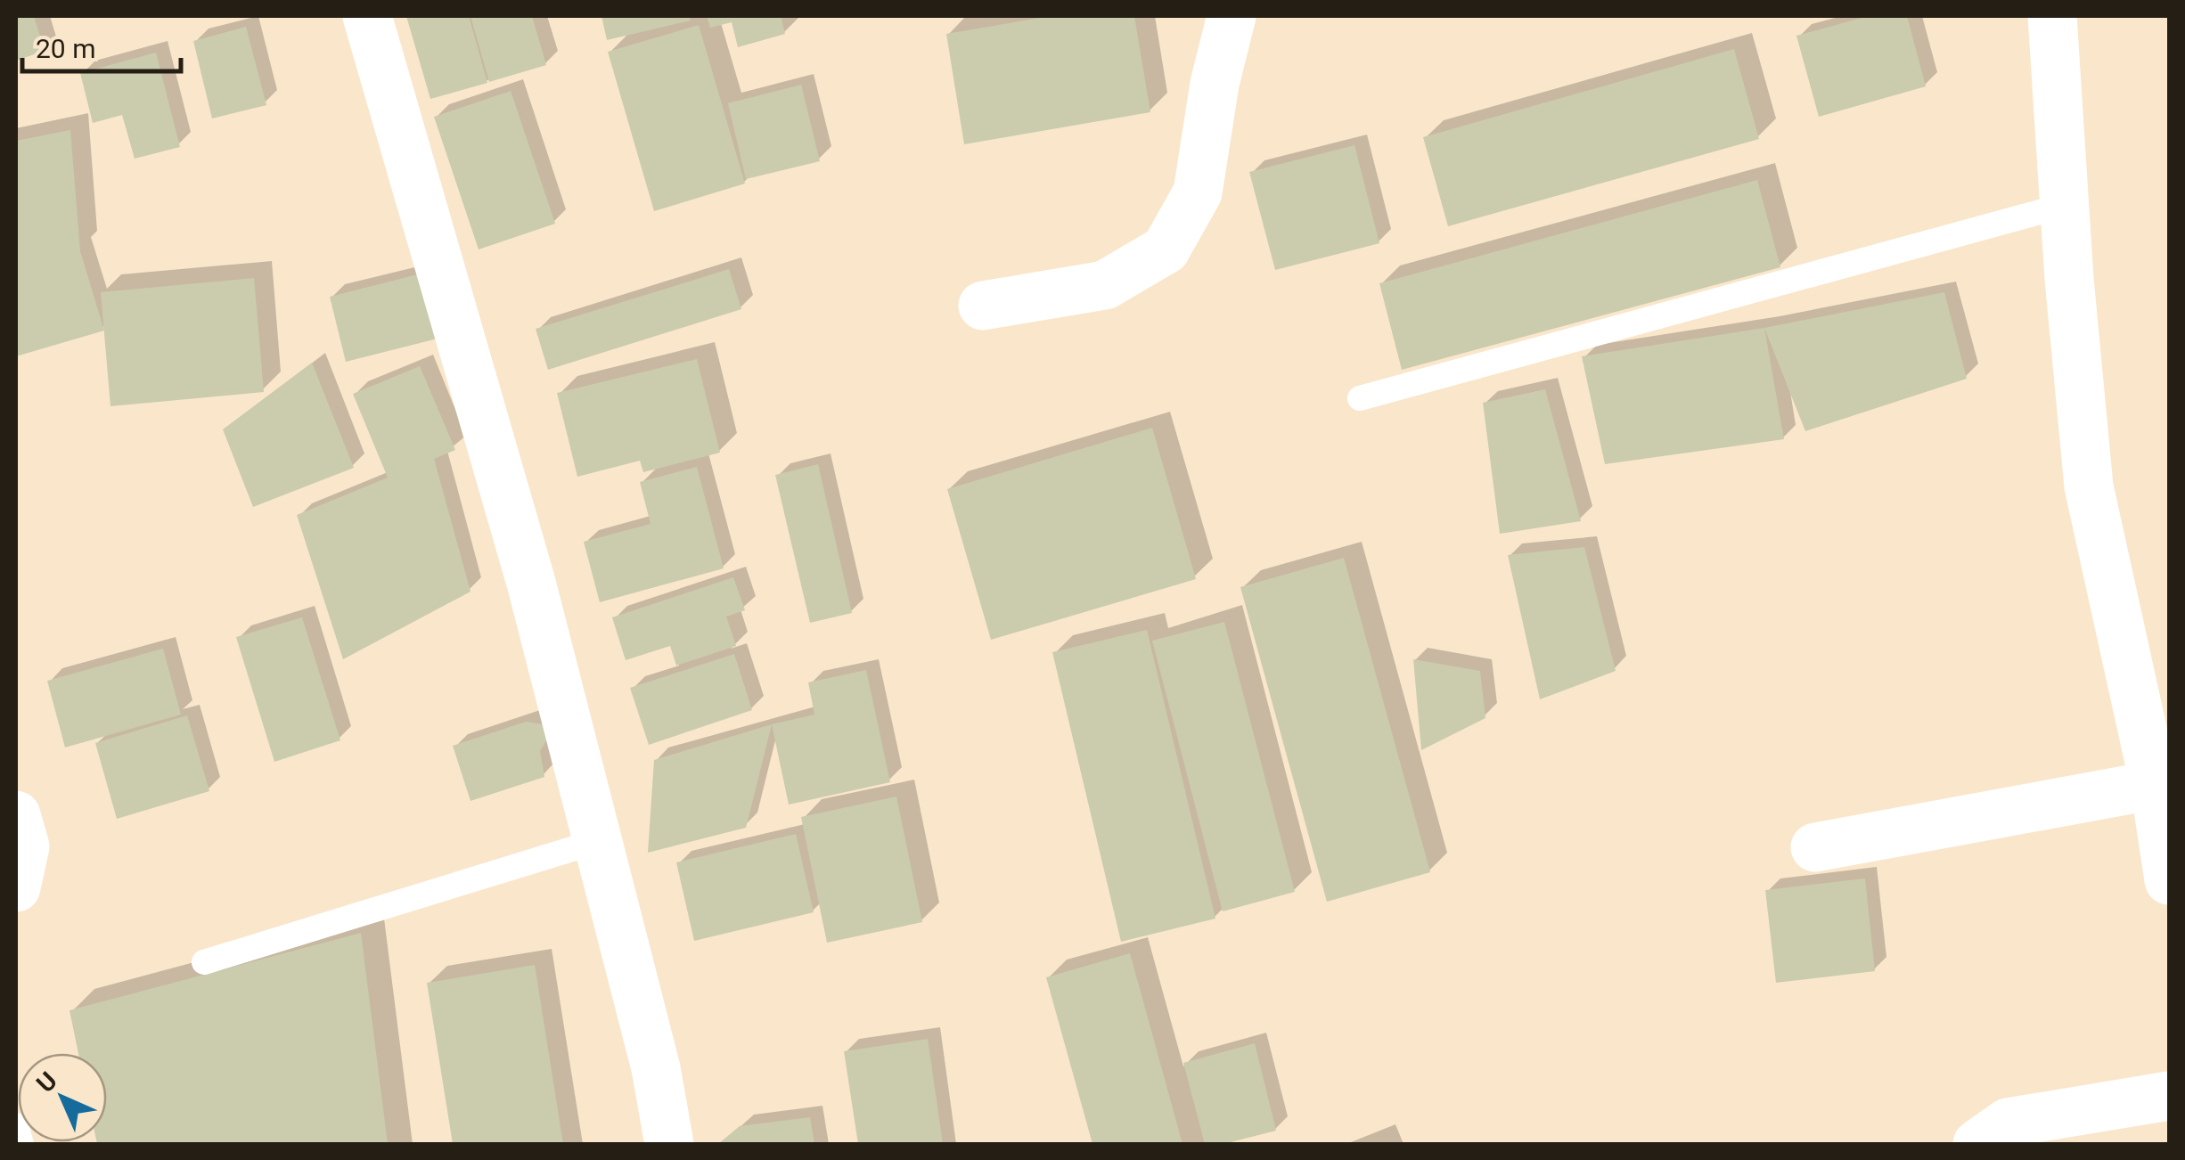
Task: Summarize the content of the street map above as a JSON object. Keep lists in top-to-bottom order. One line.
{"scale_bar":"20 m","north":"top left"}
